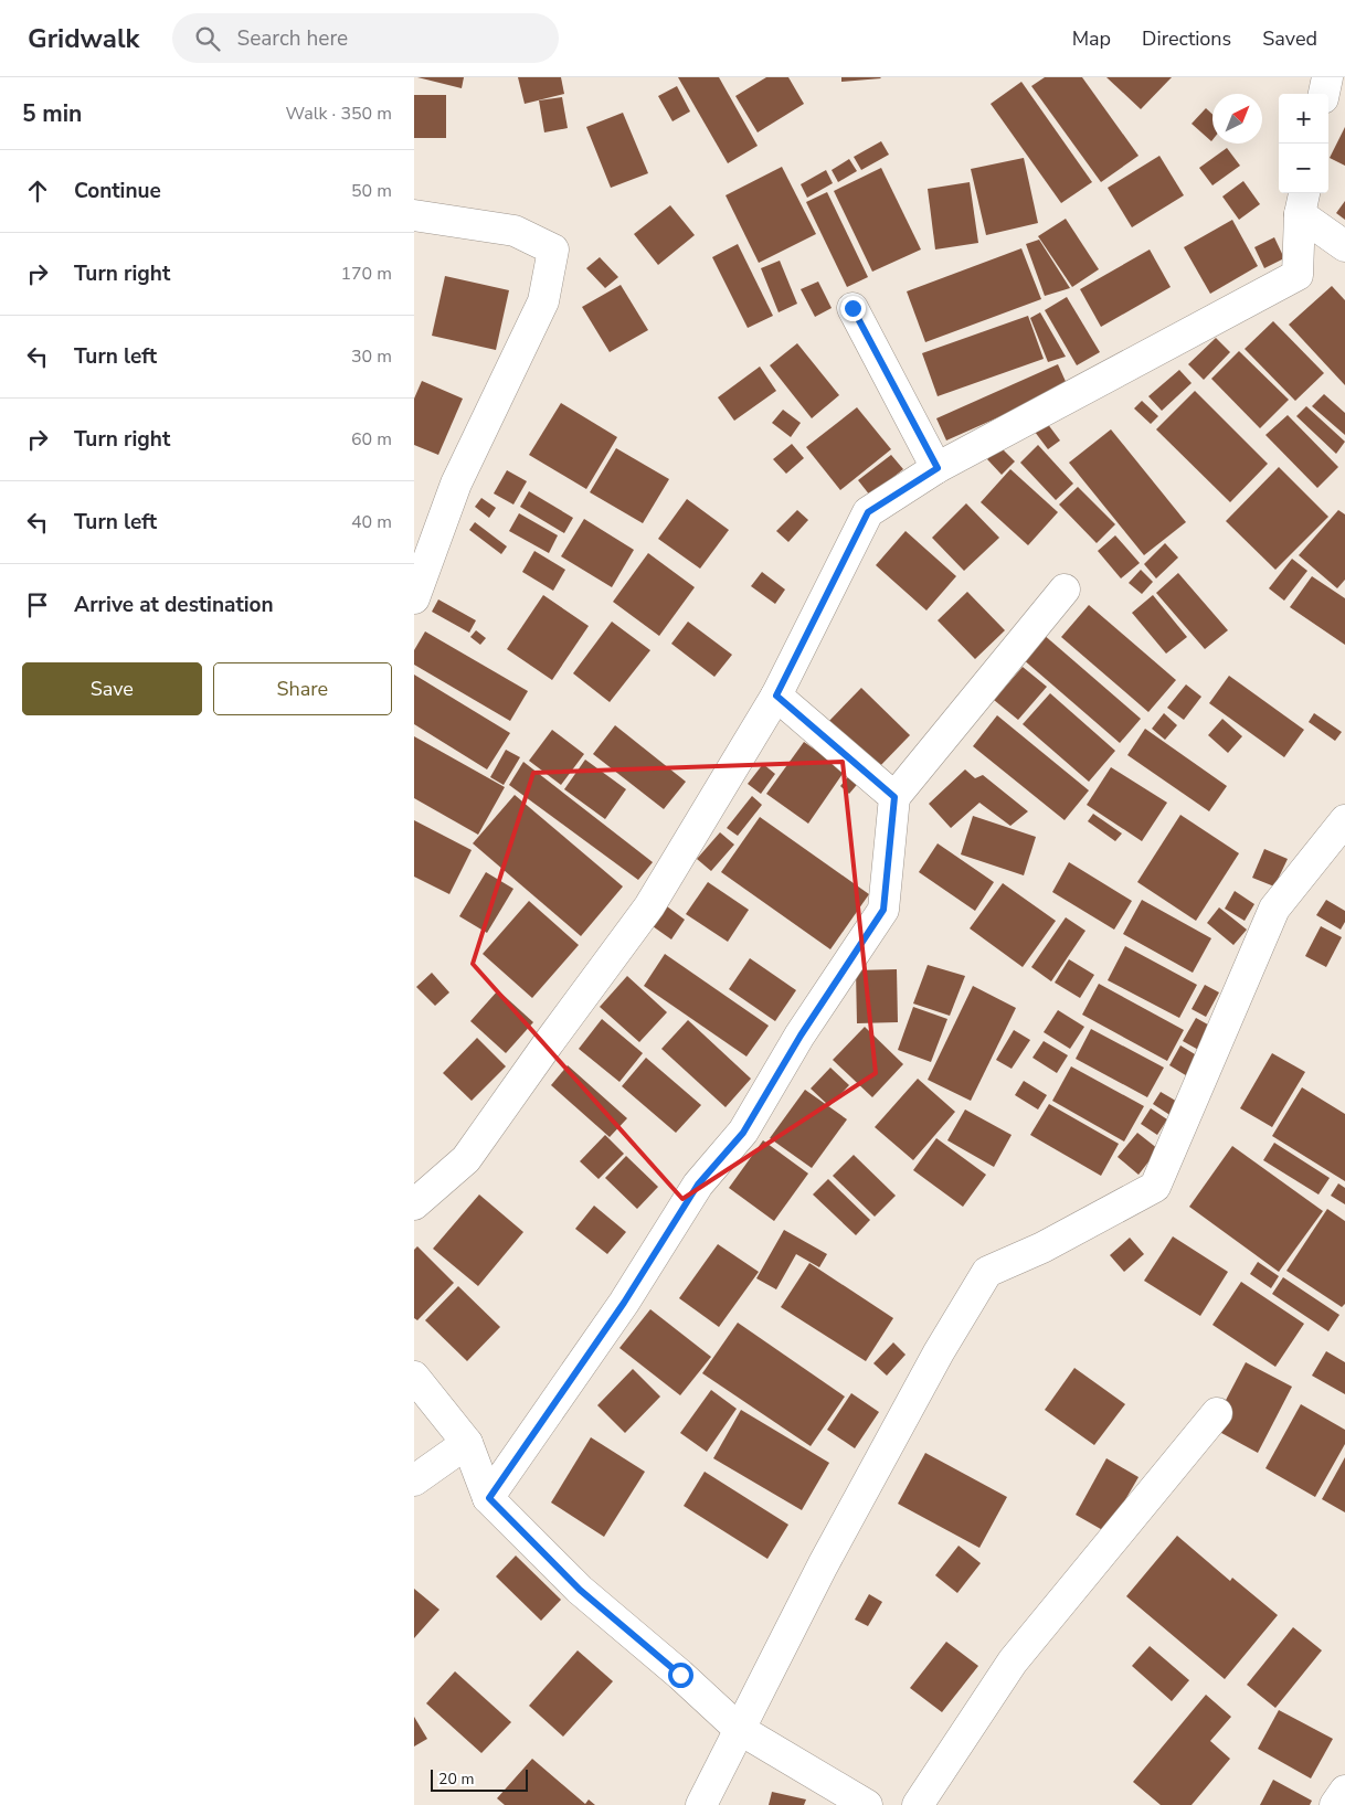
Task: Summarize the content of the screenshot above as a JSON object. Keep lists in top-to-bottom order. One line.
{"scale_bar":"20 m","north":"top right","page":{"header":"Gridwalk","search":"Search here","nav":["Map","Directions","Saved"],"heading":["5 min","Walk · 350 m"],"map_buttons":["+","−"],"list":[["Continue","50 m"],["Turn right","170 m"],["Turn left","30 m"],["Turn right","60 m"],["Turn left","40 m"],"Arrive at destination"],"buttons":["Save","Share"],"scale":"20 m"}}
